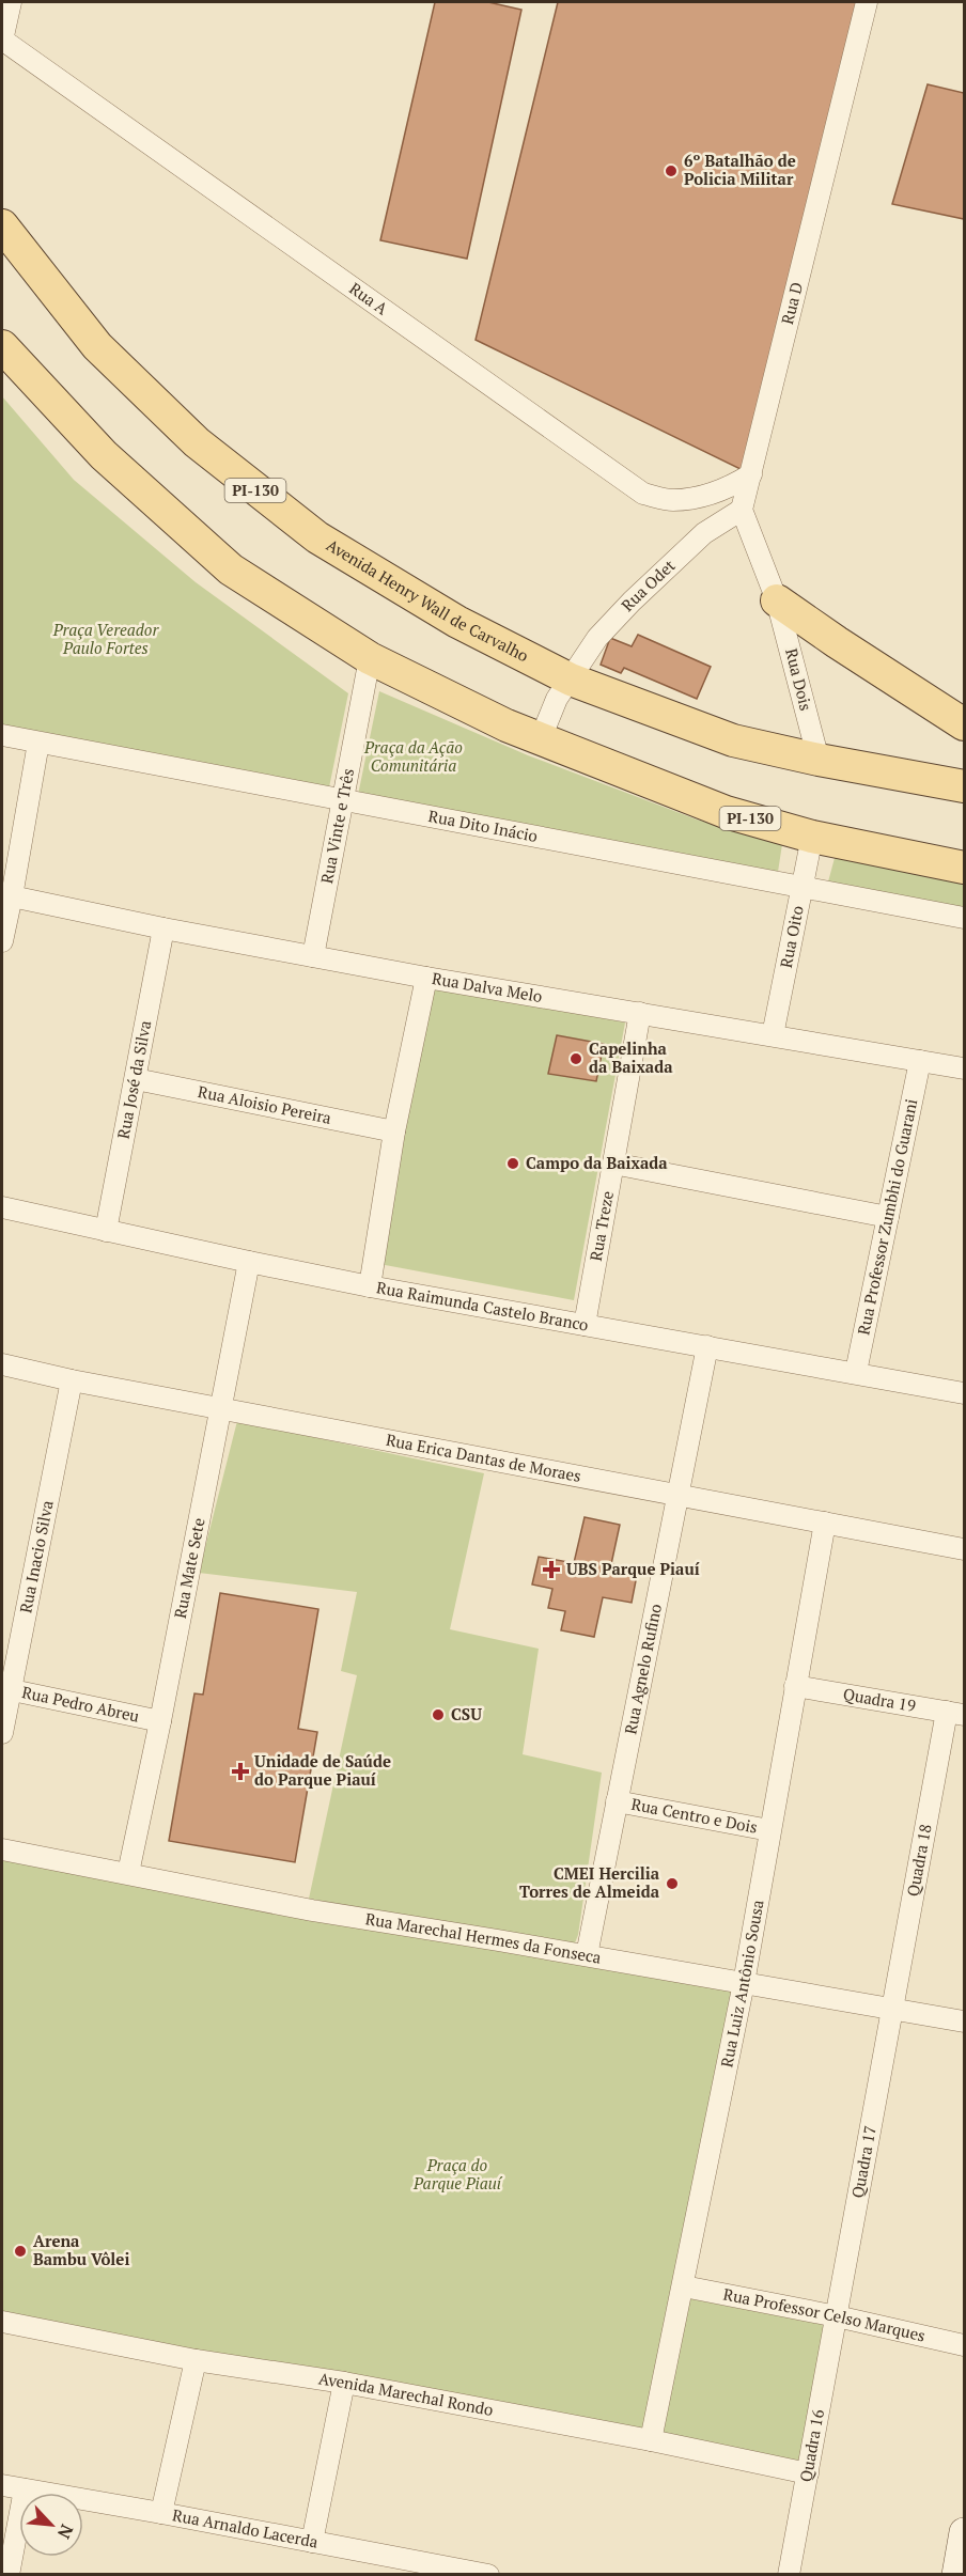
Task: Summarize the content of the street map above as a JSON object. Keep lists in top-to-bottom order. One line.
{"streets":{"main road":["PI-130","Avenida Henry Wall de Carvalho"],"street":["Rua A","Rua D","Rua Odet","Rua Dois","Rua Dito Inácio","Rua Vinte e Três","Rua Oito","Rua Dalva Melo","Rua José da Silva","Rua Aloisio Pereira","Rua Professor Zumbhi do Guarani","Rua Treze","Rua Raimunda Castelo Branco","Rua Erica Dantas de Moraes","Rua Inacio Silva","Rua Mate Sete","Rua Agnelo Rufino","Quadra 19","Rua Pedro Abreu","Rua Centro e Dois","Quadra 18","Rua Marechal Hermes da Fonseca","Rua Luiz Antônio Sousa","Quadra 17","Rua Professor Celso Marques","Avenida Marechal Rondo","Quadra 16","Rua Arnaldo Lacerda"]},"crossings":[["Rua A","Rua D"],["Rua D","Rua Odet"],["PI-130","Rua Odet"],["PI-130","Rua Vinte e Três"],["PI-130","Rua Oito"],["Rua Odet","Avenida Henry Wall de Carvalho"],["Avenida Henry Wall de Carvalho","Rua Dois"],["Rua Dito Inácio","Rua Vinte e Três"],["Rua Dito Inácio","Rua Oito"],["Rua Vinte e Três","Rua Dalva Melo"],["Rua Oito","Rua Dalva Melo"],["Rua Dalva Melo","Rua José da Silva"],["Rua Dalva Melo","Rua Professor Zumbhi do Guarani"],["Rua Dalva Melo","Rua Treze"],["Rua José da Silva","Rua Aloisio Pereira"],["Rua José da Silva","Rua Raimunda Castelo Branco"],["Rua Professor Zumbhi do Guarani","Rua Raimunda Castelo Branco"],["Rua Treze","Rua Raimunda Castelo Branco"],["Rua Raimunda Castelo Branco","Rua Mate Sete"],["Rua Raimunda Castelo Branco","Rua Agnelo Rufino"],["Rua Erica Dantas de Moraes","Rua Inacio Silva"],["Rua Erica Dantas de Moraes","Rua Mate Sete"],["Rua Erica Dantas de Moraes","Rua Agnelo Rufino"],["Rua Erica Dantas de Moraes","Rua Luiz Antônio Sousa"],["Rua Inacio Silva","Rua Pedro Abreu"],["Rua Mate Sete","Rua Pedro Abreu"],["Rua Mate Sete","Rua Marechal Hermes da Fonseca"],["Rua Agnelo Rufino","Rua Centro e Dois"],["Rua Agnelo Rufino","Rua Marechal Hermes da Fonseca"],["Quadra 19","Quadra 18"],["Quadra 19","Rua Luiz Antônio Sousa"],["Rua Centro e Dois","Rua Luiz Antônio Sousa"],["Quadra 18","Rua Marechal Hermes da Fonseca"],["Quadra 18","Quadra 17"],["Rua Marechal Hermes da Fonseca","Rua Luiz Antônio Sousa"],["Rua Marechal Hermes da Fonseca","Quadra 17"],["Rua Luiz Antônio Sousa","Rua Professor Celso Marques"],["Rua Luiz Antônio Sousa","Avenida Marechal Rondo"],["Quadra 17","Rua Professor Celso Marques"],["Quadra 17","Quadra 16"],["Rua Professor Celso Marques","Quadra 16"],["Avenida Marechal Rondo","Quadra 16"]],"parks":["Praça Vereador Paulo Fortes","Praça da Ação Comunitária","Praça do Parque Piauí"],"places":{"other":["6º Batalhão de Policia Militar","Capelinha da Baixada","Campo da Baixada","CSU","CMEI Hercilia Torres de Almeida","Arena Bambu Vôlei"],"health":["UBS Parque Piauí","Unidade de Saúde do Parque Piauí"]},"north":"bottom right"}
